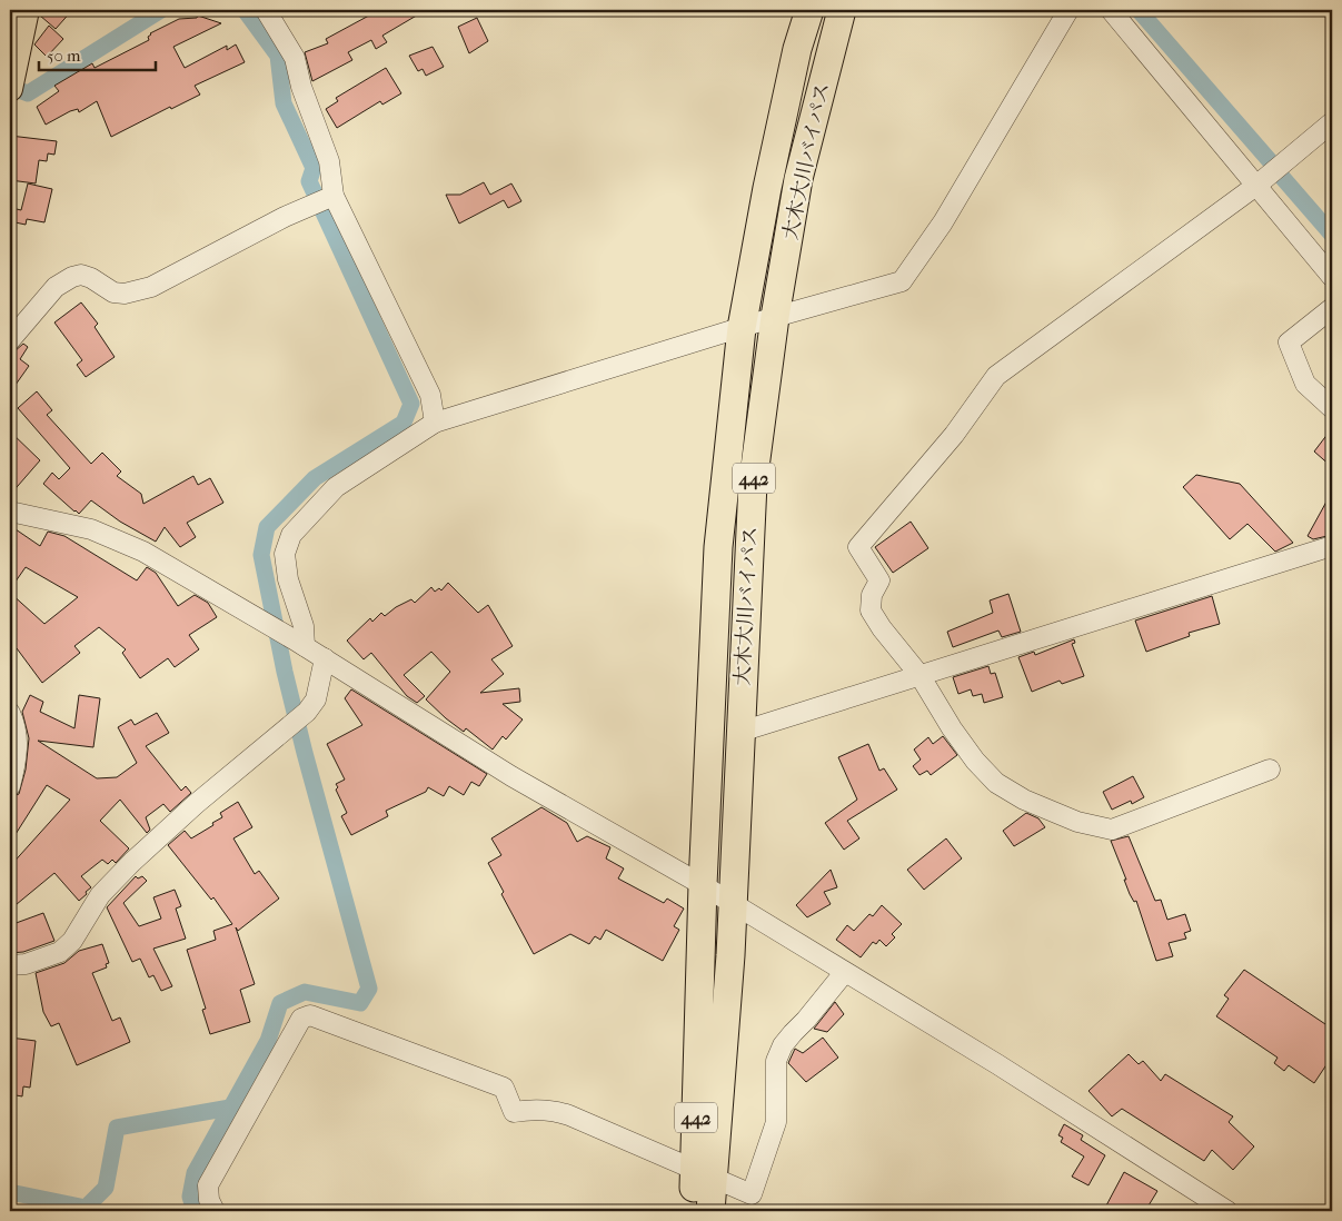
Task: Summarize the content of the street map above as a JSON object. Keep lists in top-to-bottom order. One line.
{"streets":{"highway":["大木大川バイパス","442"]},"scale_bar":"50 m"}
